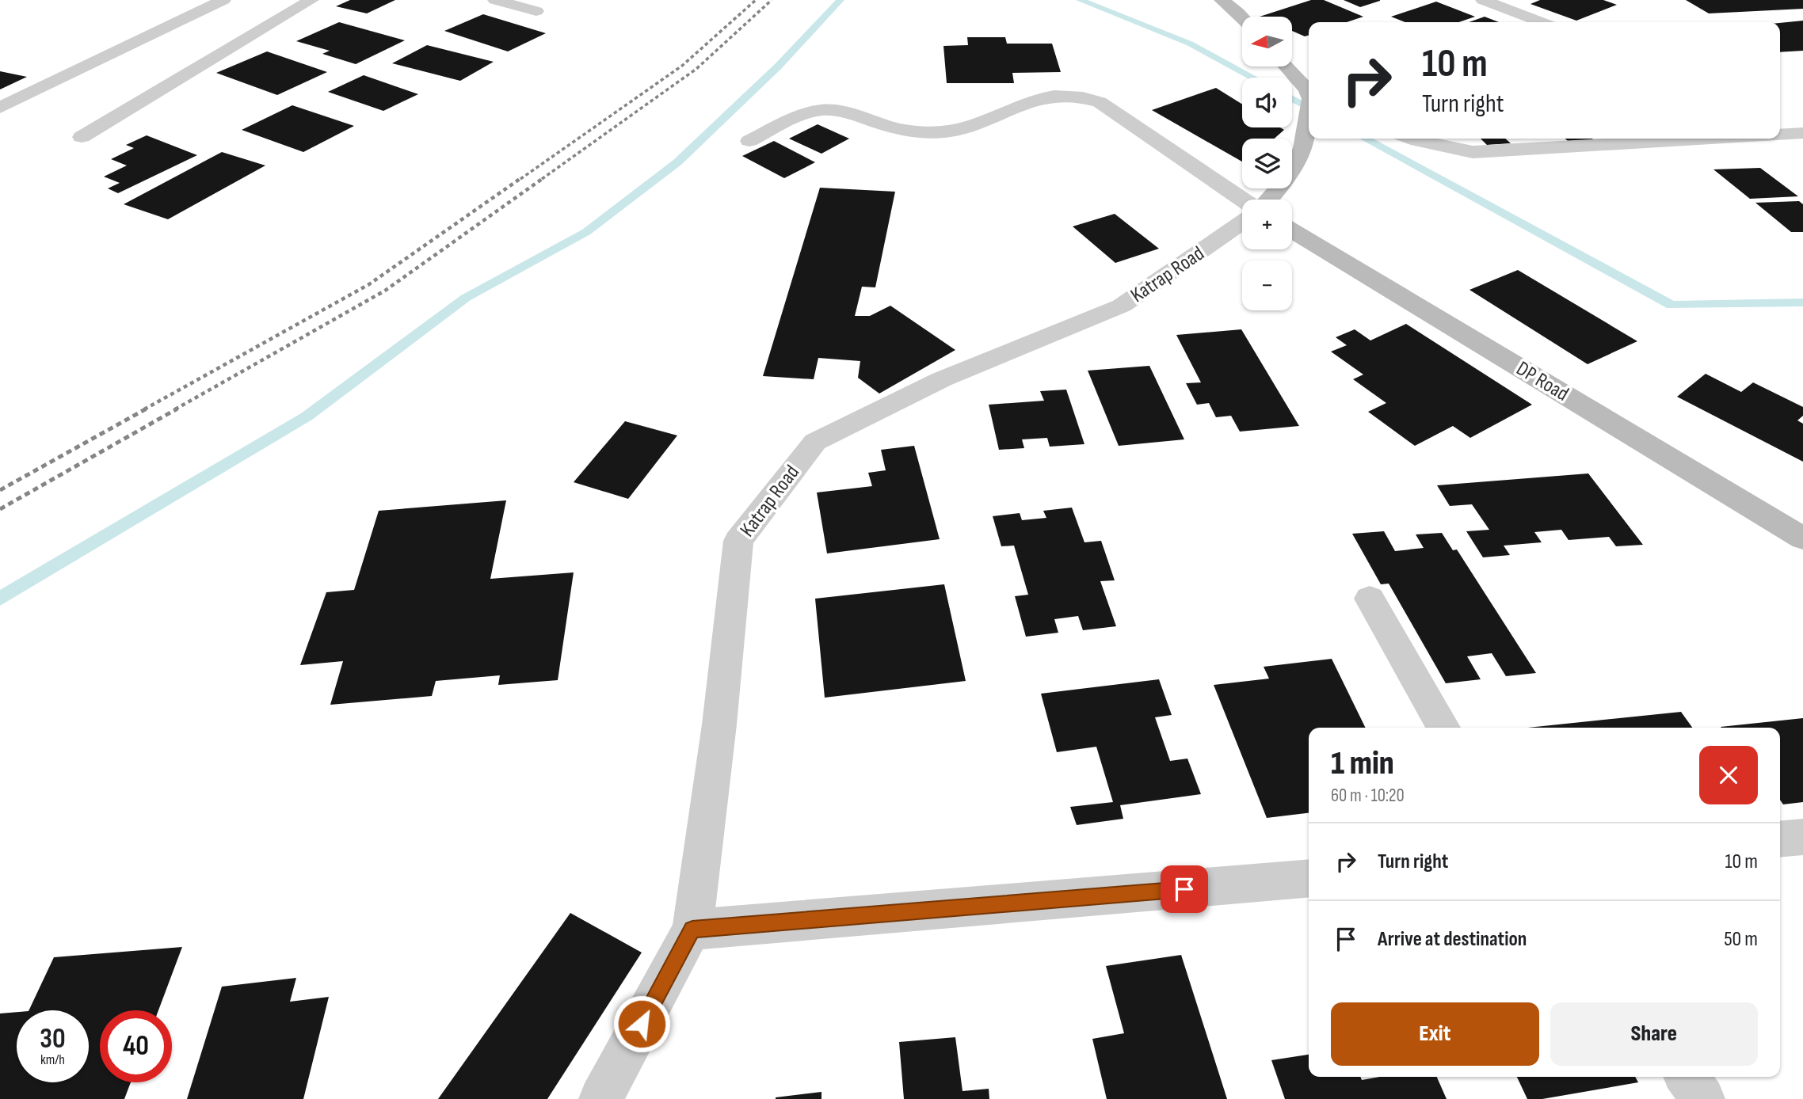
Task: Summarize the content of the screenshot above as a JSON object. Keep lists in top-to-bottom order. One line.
{"streets":{"main road":["DP Road"],"street":["Katrap Road"]},"north":"left","page":{"map_buttons":["+","−"],"turn":["10 m","Turn right"],"heading":["1 min","60 m · 10:20"],"list":[{"name":"Turn right","value":"10 m"},{"name":"Arrive at destination","value":"50 m"}],"buttons":["Exit","Share"],"speed":"30 km/h","limit":"40"}}
